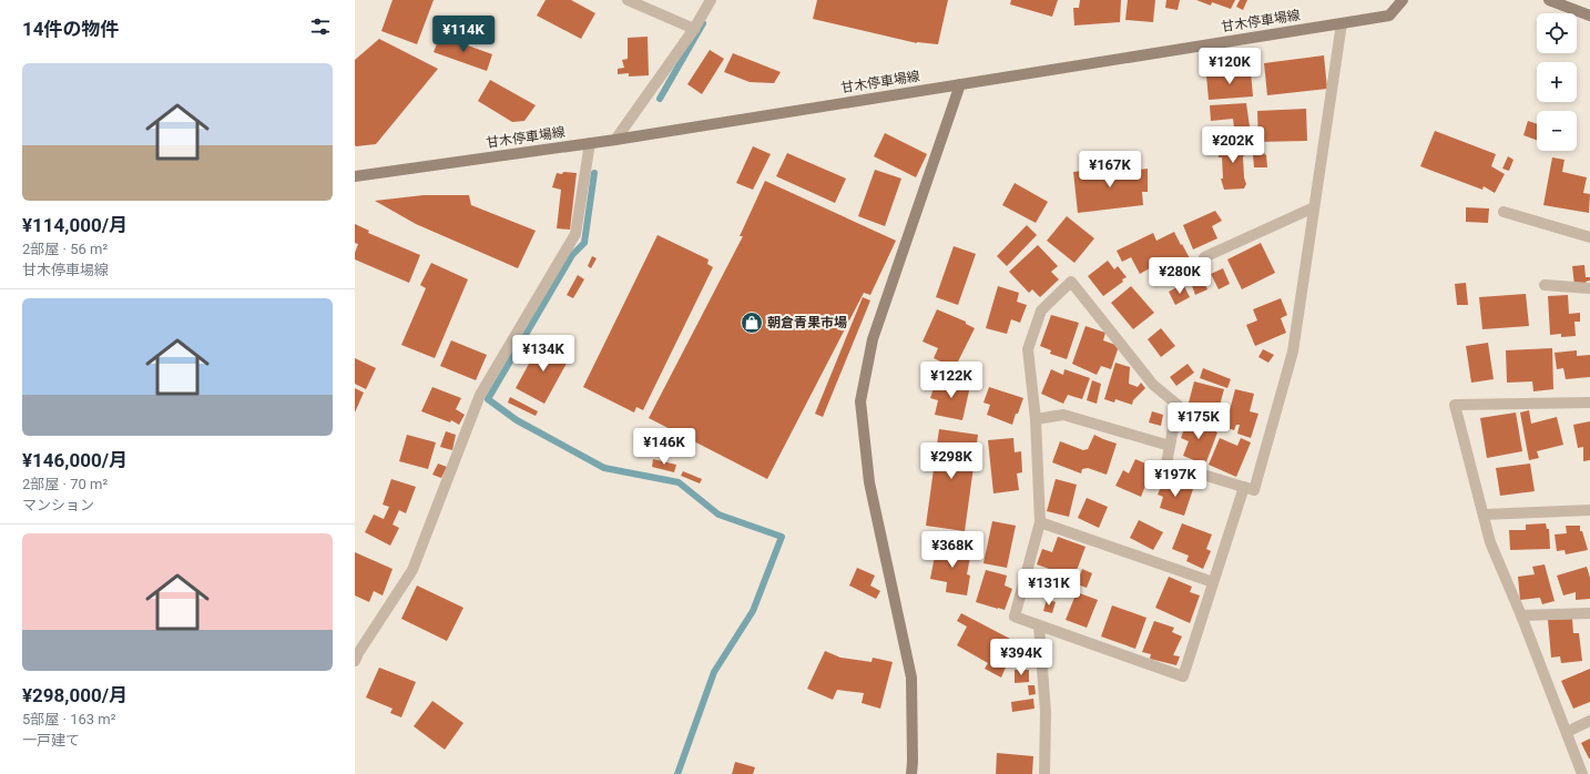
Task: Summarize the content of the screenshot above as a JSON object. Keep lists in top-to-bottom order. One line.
{"streets":{"main road":["甘木停車場線"]},"places":{"shop":["朝倉青果市場"]},"page":{"heading":"14件の物件","map_buttons":["+","−"],"price":["¥114K","¥120K","¥202K","¥167K","¥280K","¥134K","¥122K","¥175K","¥146K","¥298K","¥197K","¥368K","¥131K","¥394K"],"list":[{"name":"¥114,000/月","note":"2部屋 · 56 m² · 甘木停車場線"},{"name":"¥146,000/月","note":"2部屋 · 70 m² · マンション"},{"name":"¥298,000/月","note":"5部屋 · 163 m² · 一戸建て"}]}}
